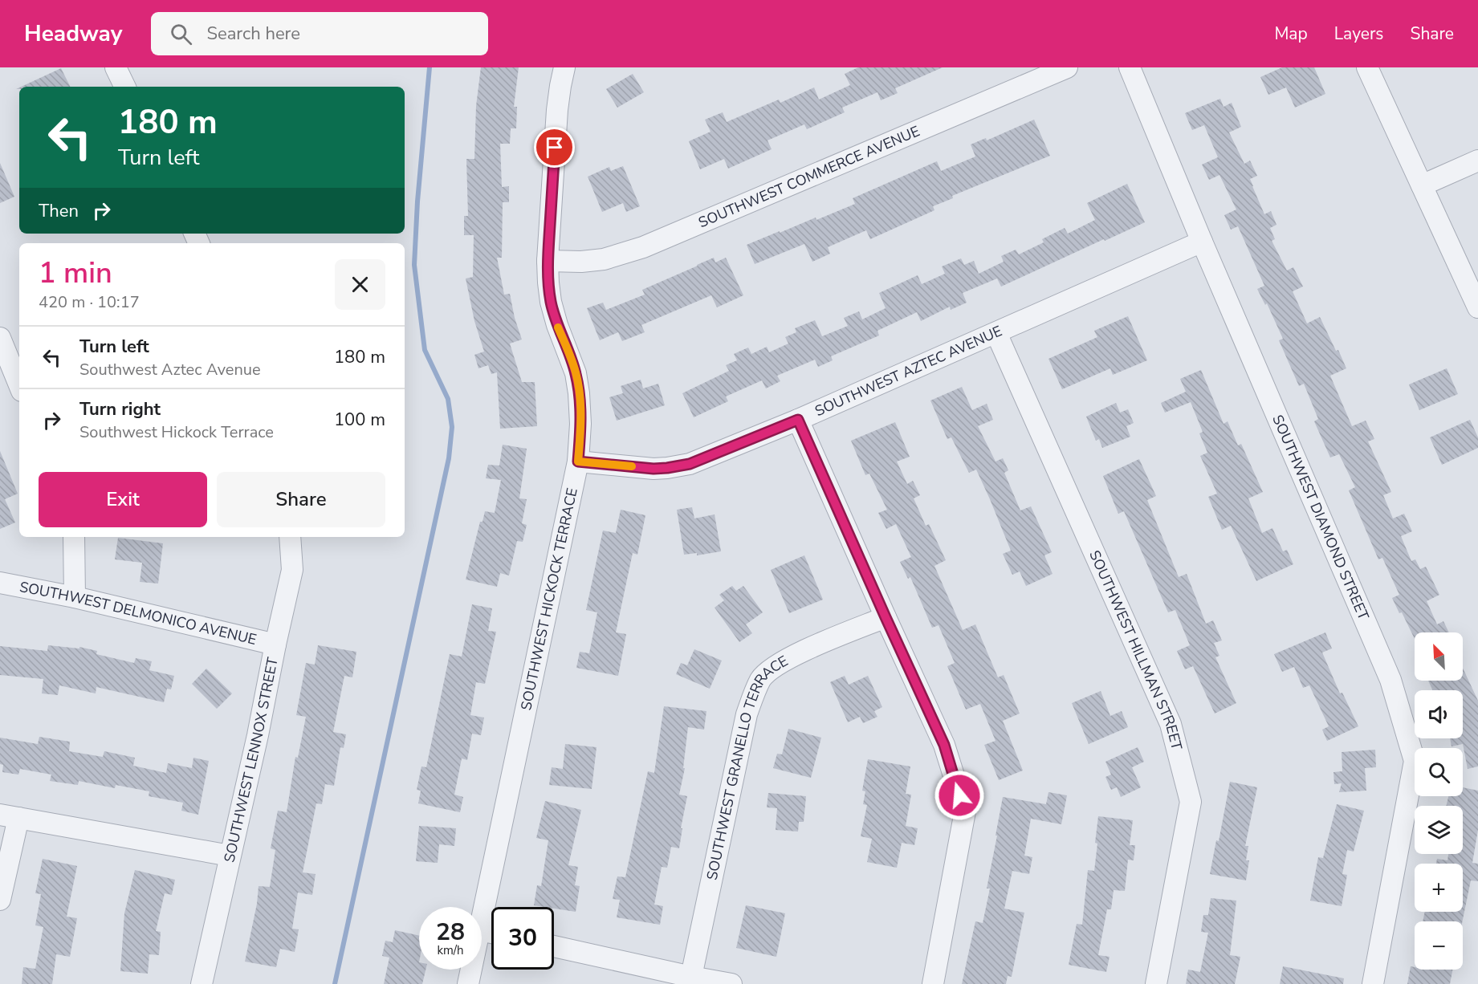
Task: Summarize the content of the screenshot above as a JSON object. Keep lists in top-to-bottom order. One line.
{"streets":{"street":["SOUTHWEST COMMERCE AVENUE","SOUTHWEST AZTEC AVENUE","SOUTHWEST DIAMOND STREET","SOUTHWEST HICKOCK TERRACE","SOUTHWEST DELMONICO AVENUE","SOUTHWEST HILLMAN STREET","SOUTHWEST LENNOX STREET","SOUTHWEST GRANELLO TERRACE"]},"crossings":[["SOUTHWEST COMMERCE AVENUE","SOUTHWEST HICKOCK TERRACE"],["SOUTHWEST AZTEC AVENUE","SOUTHWEST DIAMOND STREET"],["SOUTHWEST AZTEC AVENUE","SOUTHWEST HICKOCK TERRACE"],["SOUTHWEST AZTEC AVENUE","SOUTHWEST HILLMAN STREET"],["SOUTHWEST DELMONICO AVENUE","SOUTHWEST LENNOX STREET"]],"north":"top left","page":{"header":"Headway","search":"Search here","nav":["Map","Layers","Share"],"turn":["180 m","Turn left"],"then":"Then","heading":["1 min","420 m · 10:17"],"list":[{"name":"Turn left","note":"Southwest Aztec Avenue","value":"180 m"},{"name":"Turn right","note":"Southwest Hickock Terrace","value":"100 m"}],"buttons":["Exit","Share"],"map_buttons":["+","−"],"speed":"28 km/h","limit":"30"}}
